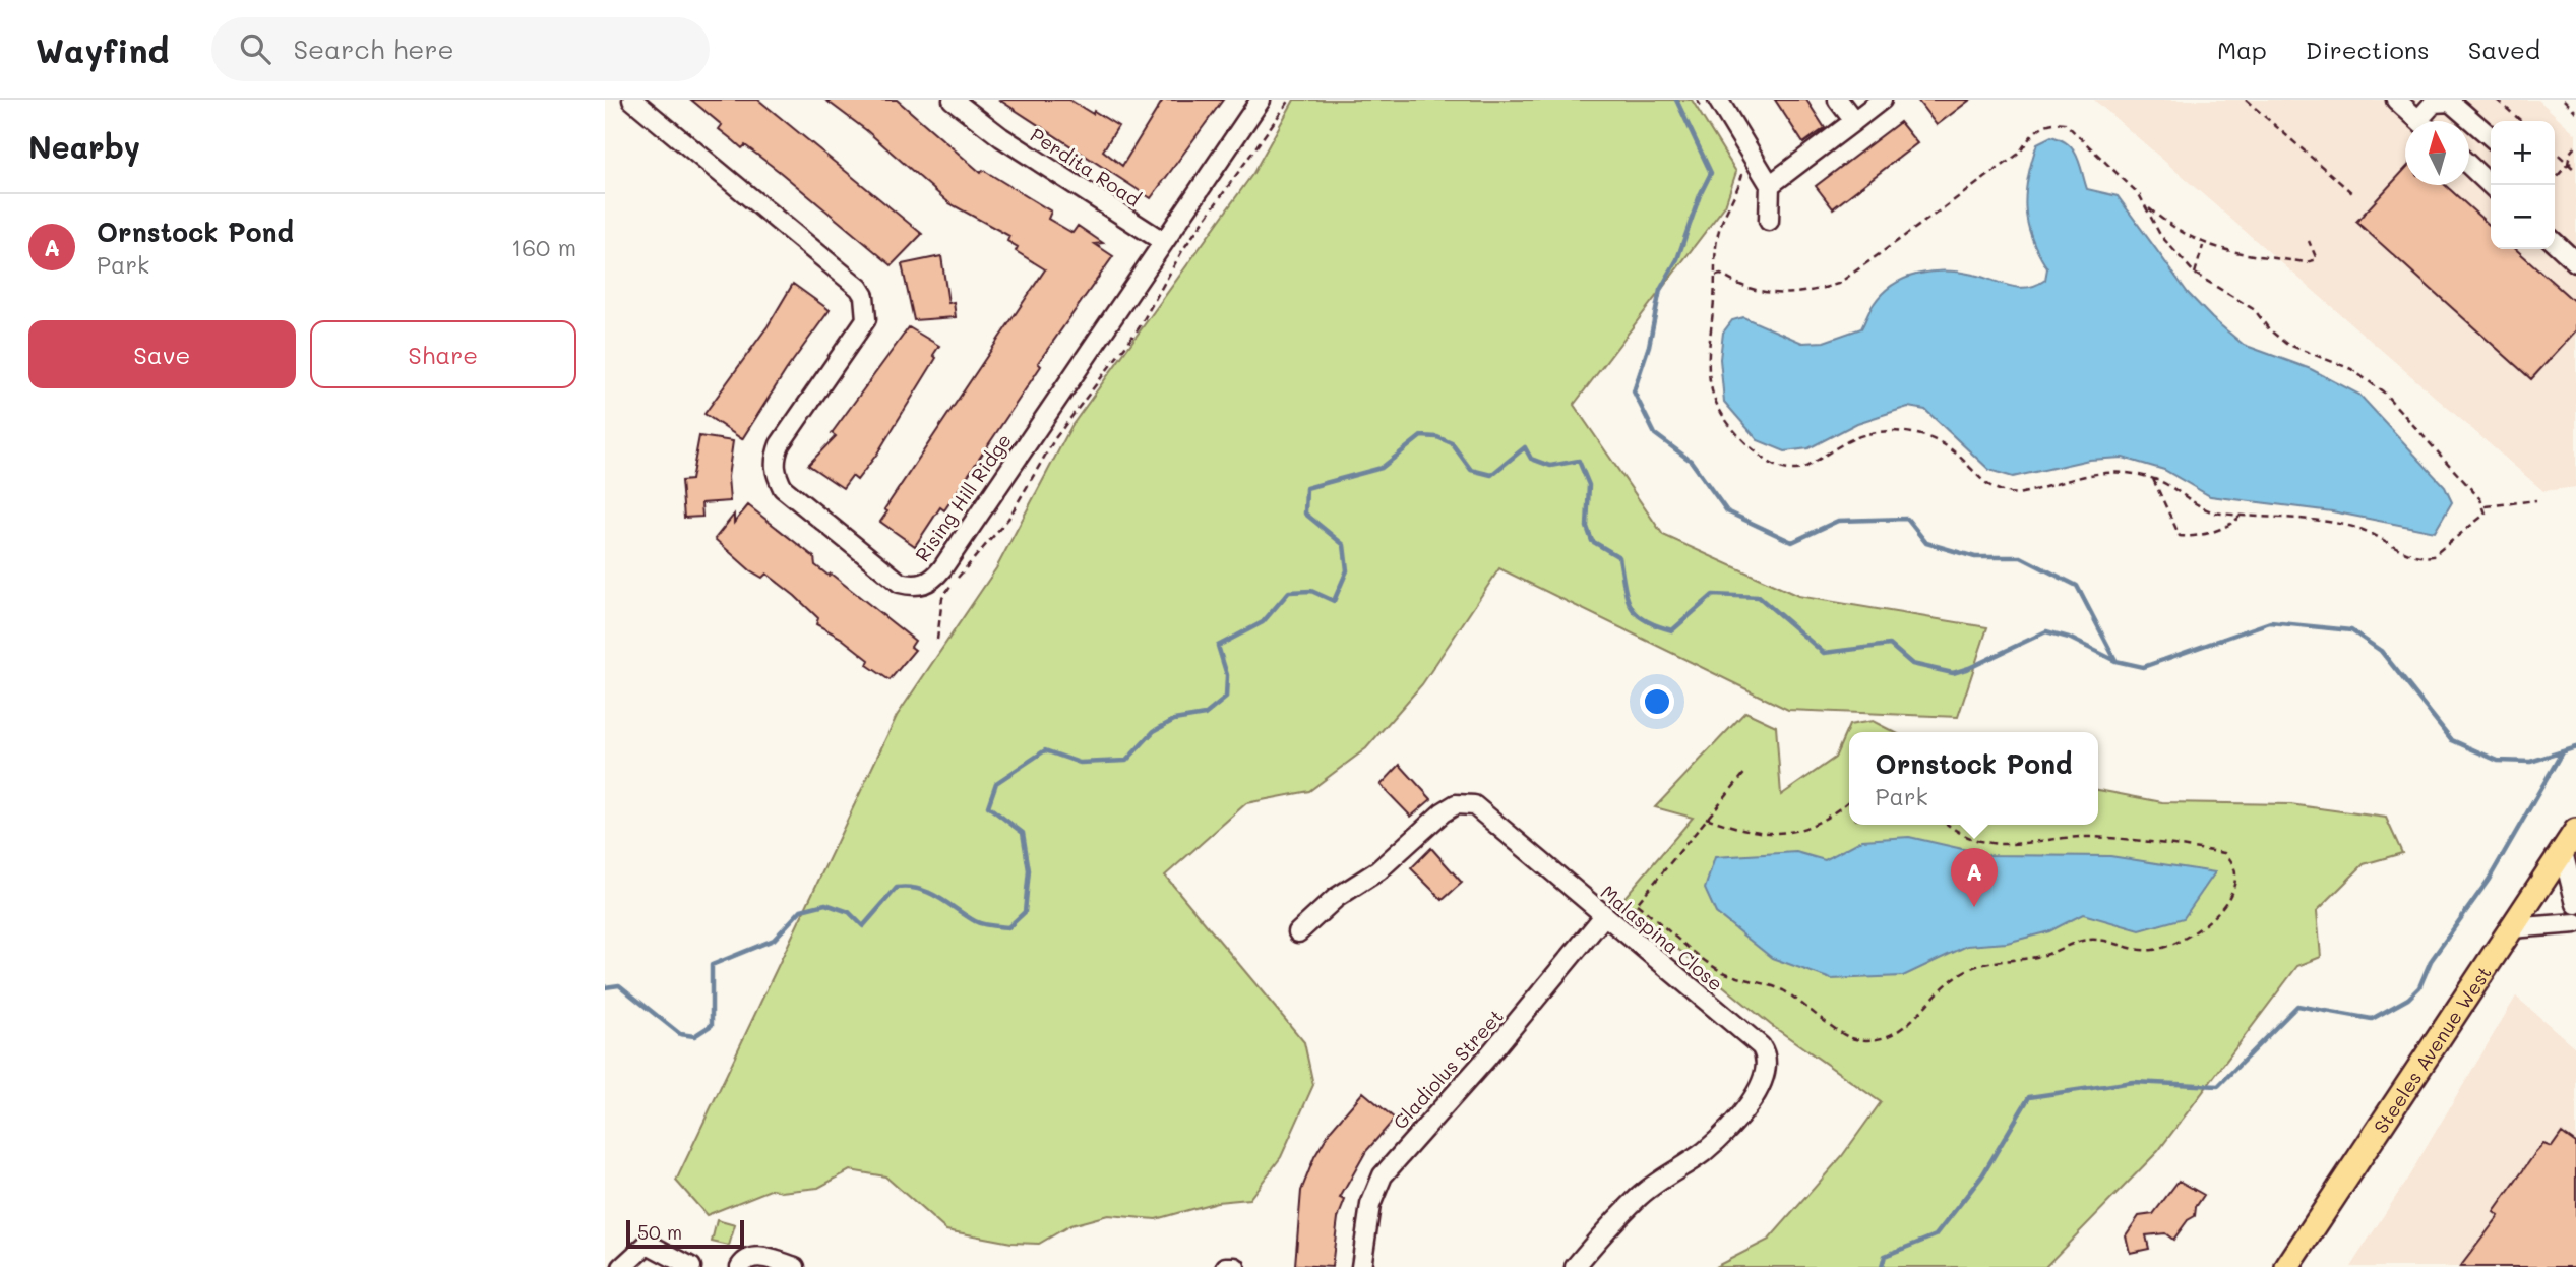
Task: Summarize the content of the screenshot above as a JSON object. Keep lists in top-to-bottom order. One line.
{"streets":{"main road":["Steeles Avenue West"],"street":["Perdita Road","Rising Hill Ridge","Malaspina Close","Gladiolus Street"]},"crossings":[["Perdita Road","Rising Hill Ridge"],["Malaspina Close","Gladiolus Street"]],"scale_bar":"50 m","north":"top","page":{"header":"Wayfind","search":"Search here","nav":["Map","Directions","Saved"],"heading":"Nearby","map_buttons":["+","−"],"list":[{"mark":"A","name":"Ornstock Pond","note":"Park","value":"160 m"}],"buttons":["Save","Share"],"popup":["Ornstock Pond","Park"],"pins":"A","scale":"50 m"}}
